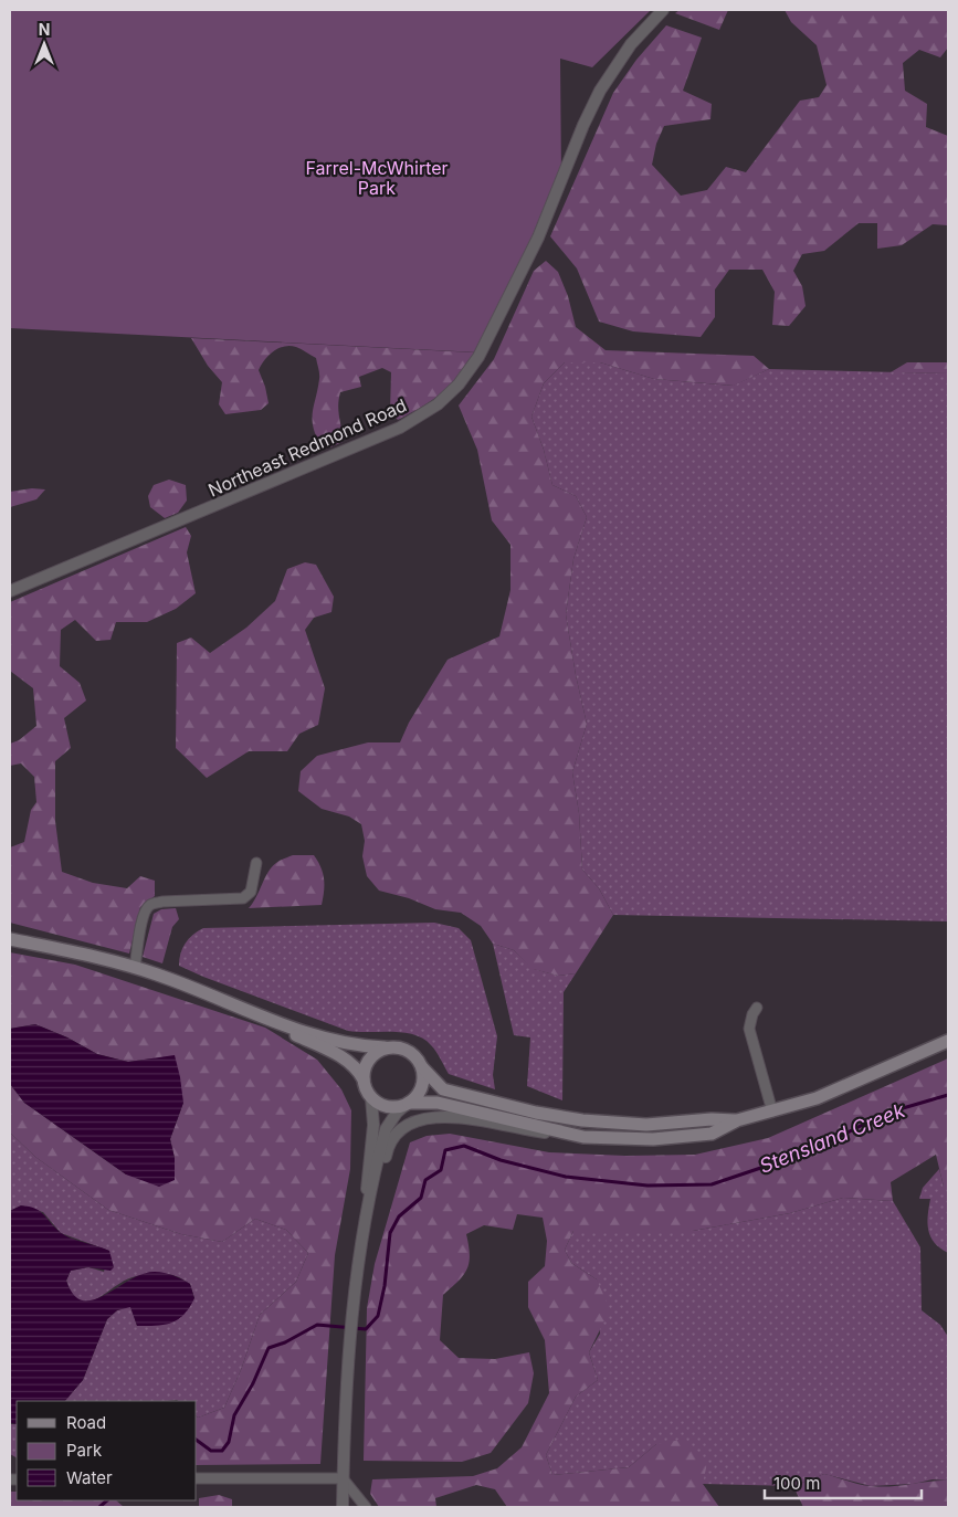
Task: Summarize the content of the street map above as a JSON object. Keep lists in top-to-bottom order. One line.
{"streets":{"street":["Northeast Redmond Road"]},"water":["Stensland Creek"],"parks":["Farrel-McWhirter Park"],"legend":["Road","Park","Water"],"scale_bar":"100 m","north":"top"}
